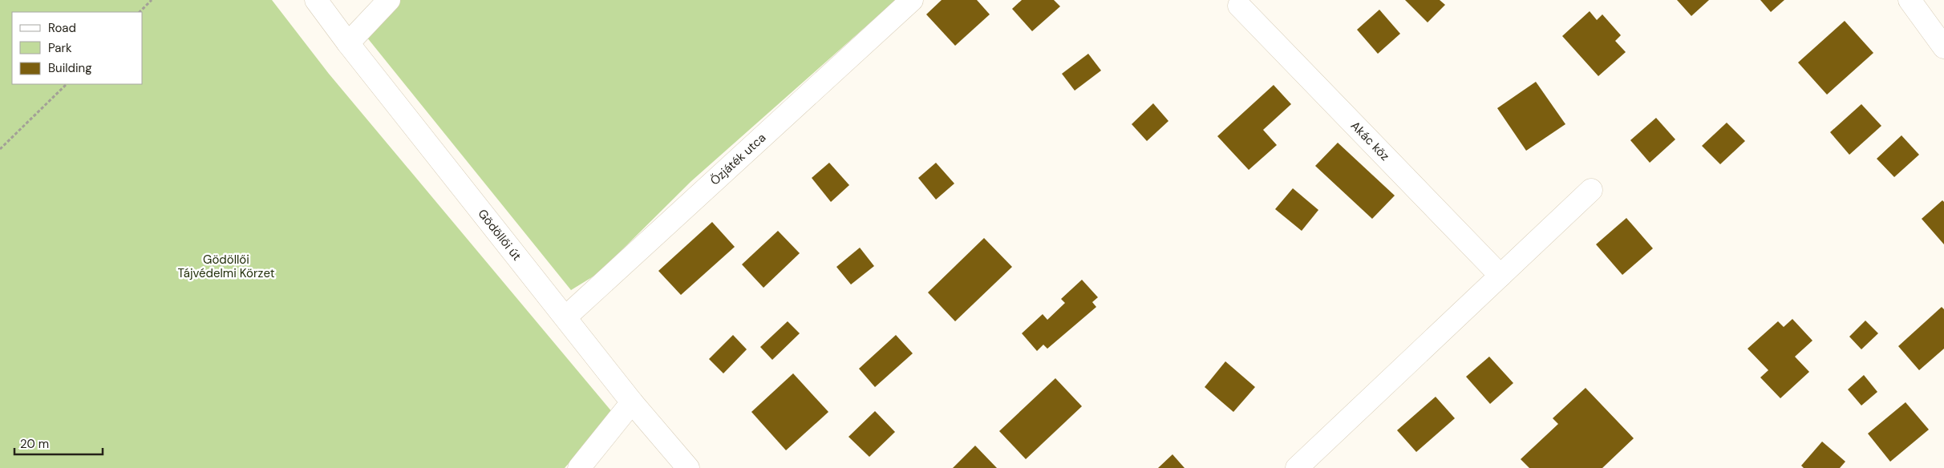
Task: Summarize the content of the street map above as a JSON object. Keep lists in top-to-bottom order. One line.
{"streets":{"street":["Akác köz","Őzjáték utca","Gödöllői út"]},"crossings":[["Őzjáték utca","Gödöllői út"]],"parks":["Gödöllői Tájvédelmi Körzet"],"legend":["Road","Park","Building"],"scale_bar":"20 m"}
